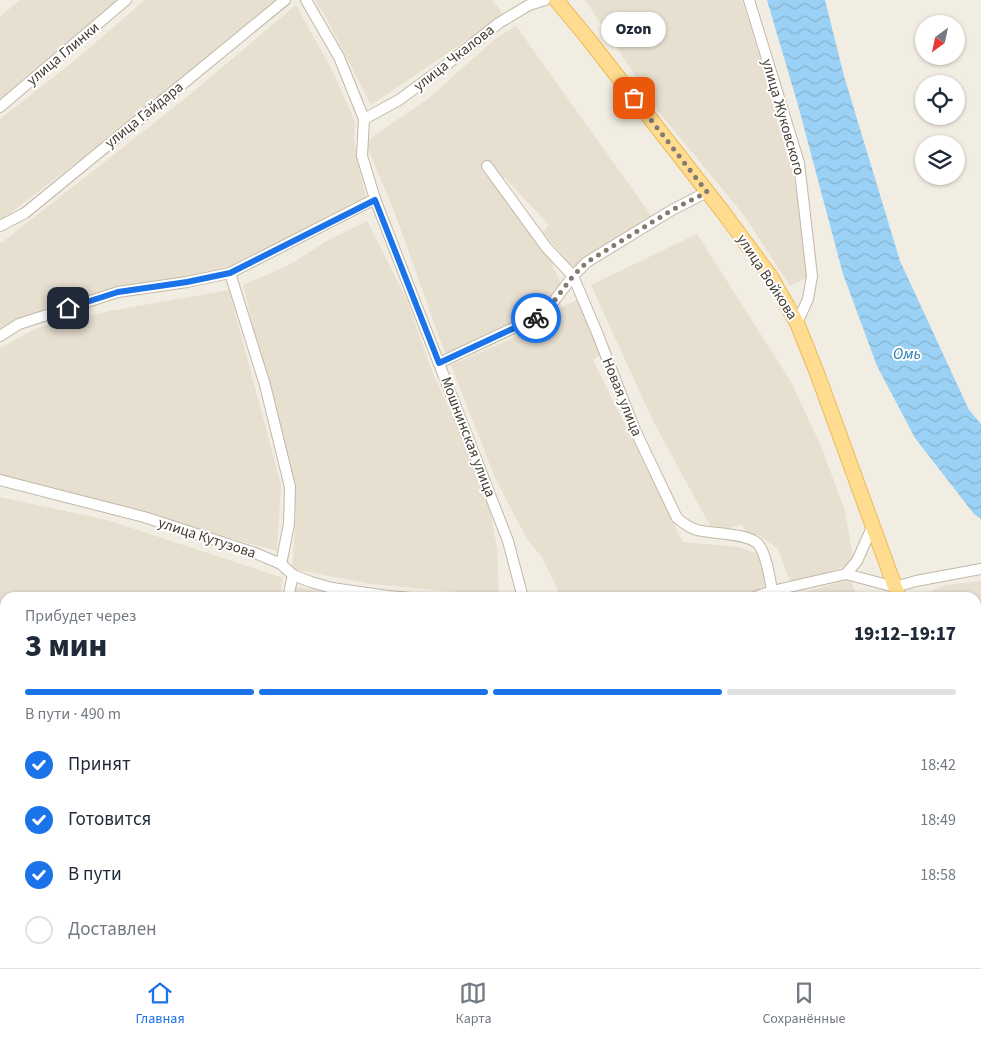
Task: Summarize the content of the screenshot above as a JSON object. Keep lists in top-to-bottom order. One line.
{"streets":{"main road":["улица Войкова"],"street":["улица Глинки","улица Чкалова","улица Гайдара","улица Жуковского","Новая улица","Мошнинская улица","улица Кутузова"]},"crossings":[["улица Чкалова","Мошнинская улица"],["улица Жуковского","улица Войкова"]],"water":["Омь"],"places":["Ozon"],"north":"bottom left","page":{"bubble":"Ozon","heading":["3 мин","Прибудет через","19:12–19:17"],"bar":"В пути · 490 m","list":[["Принят","18:42"],["Готовится","18:49"],["В пути","18:58"],"Доставлен"],"tabs":["Главная","Карта","Сохранённые"]}}
